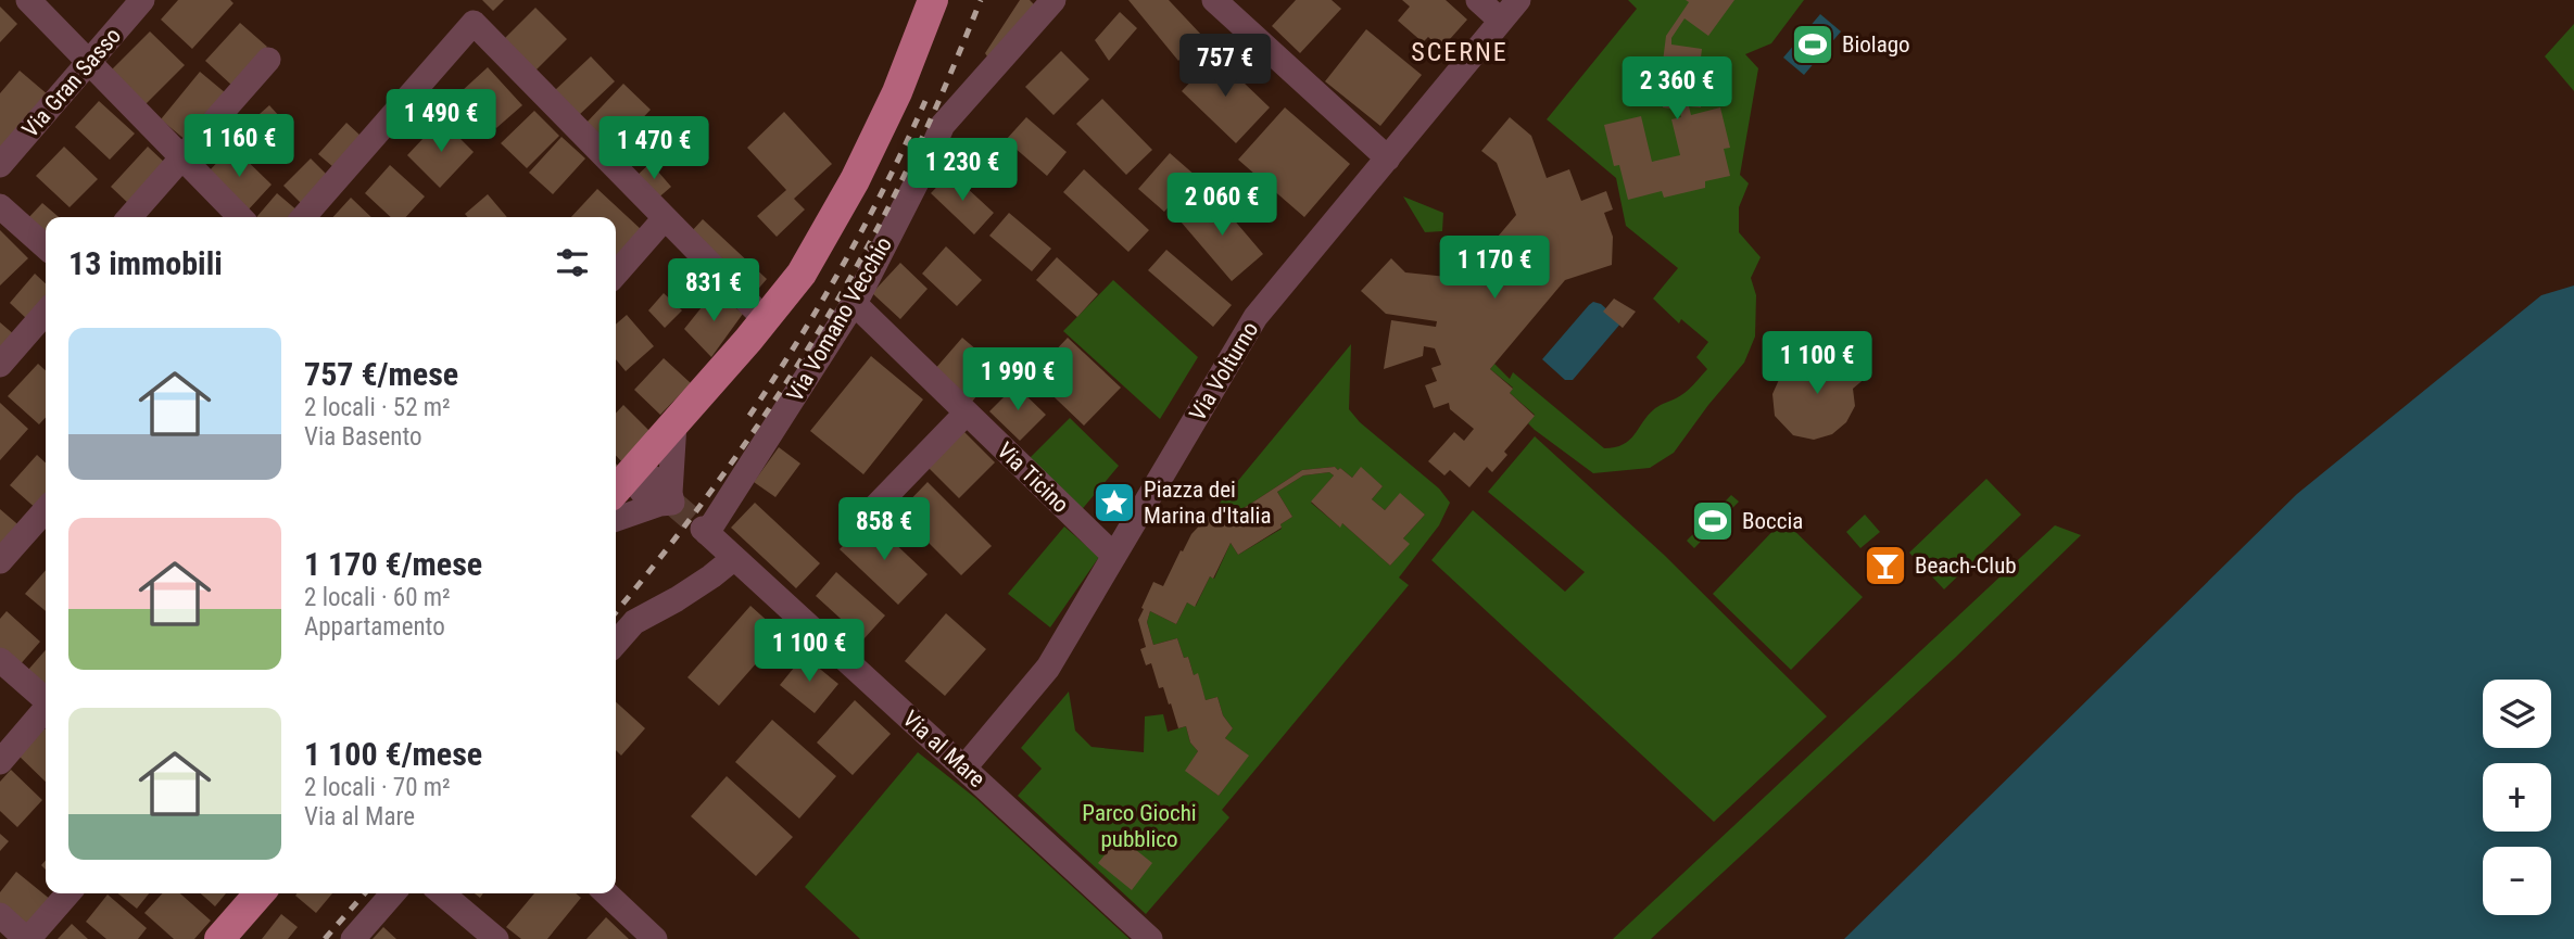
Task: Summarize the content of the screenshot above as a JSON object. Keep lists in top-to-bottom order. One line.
{"streets":{"street":["Via Gran Sasso","Via Vomano Vecchio","Via Volturno","Via Ticino","Via al Mare"]},"crossings":[["Via Vomano Vecchio","Via Ticino"],["Via Vomano Vecchio","Via al Mare"],["Via Volturno","Via Ticino"],["Via Volturno","Via al Mare"]],"districts":["SCERNE"],"parks":["Parco Giochi pubblico"],"places":{"sports":["Biolago","Boccia"],"place":["Piazza dei Marina d'Italia"],"bar":["Beach-Club"]},"page":{"price":["757 €","2 360 €","1 490 €","1 160 €","1 470 €","1 230 €","2 060 €","1 170 €","831 €","1 100 €","1 990 €","858 €","1 100 €"],"heading":"13 immobili","list":[{"name":"757 €/mese","note":"2 locali · 52 m² · Via Basento"},{"name":"1 170 €/mese","note":"2 locali · 60 m² · Appartamento"},{"name":"1 100 €/mese","note":"2 locali · 70 m² · Via al Mare"}],"map_buttons":["+","−"]}}
